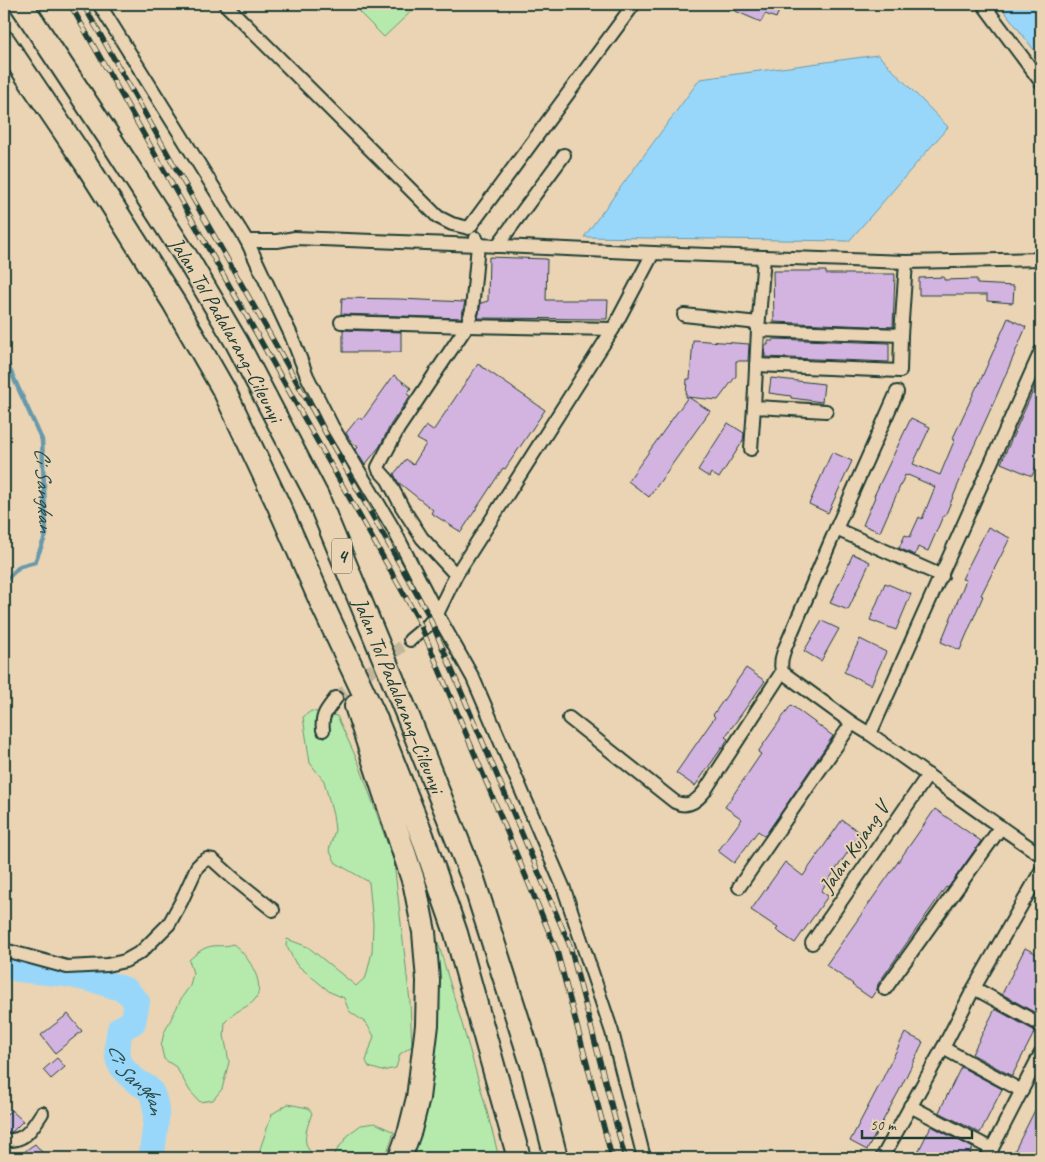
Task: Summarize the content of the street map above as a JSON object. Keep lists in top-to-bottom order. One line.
{"streets":{"highway":["Jalan Tol Padalarang–Cileunyi","4"],"street":["Jalan Kujang V"]},"water":["Ci Sangkan"],"scale_bar":"50 m"}
